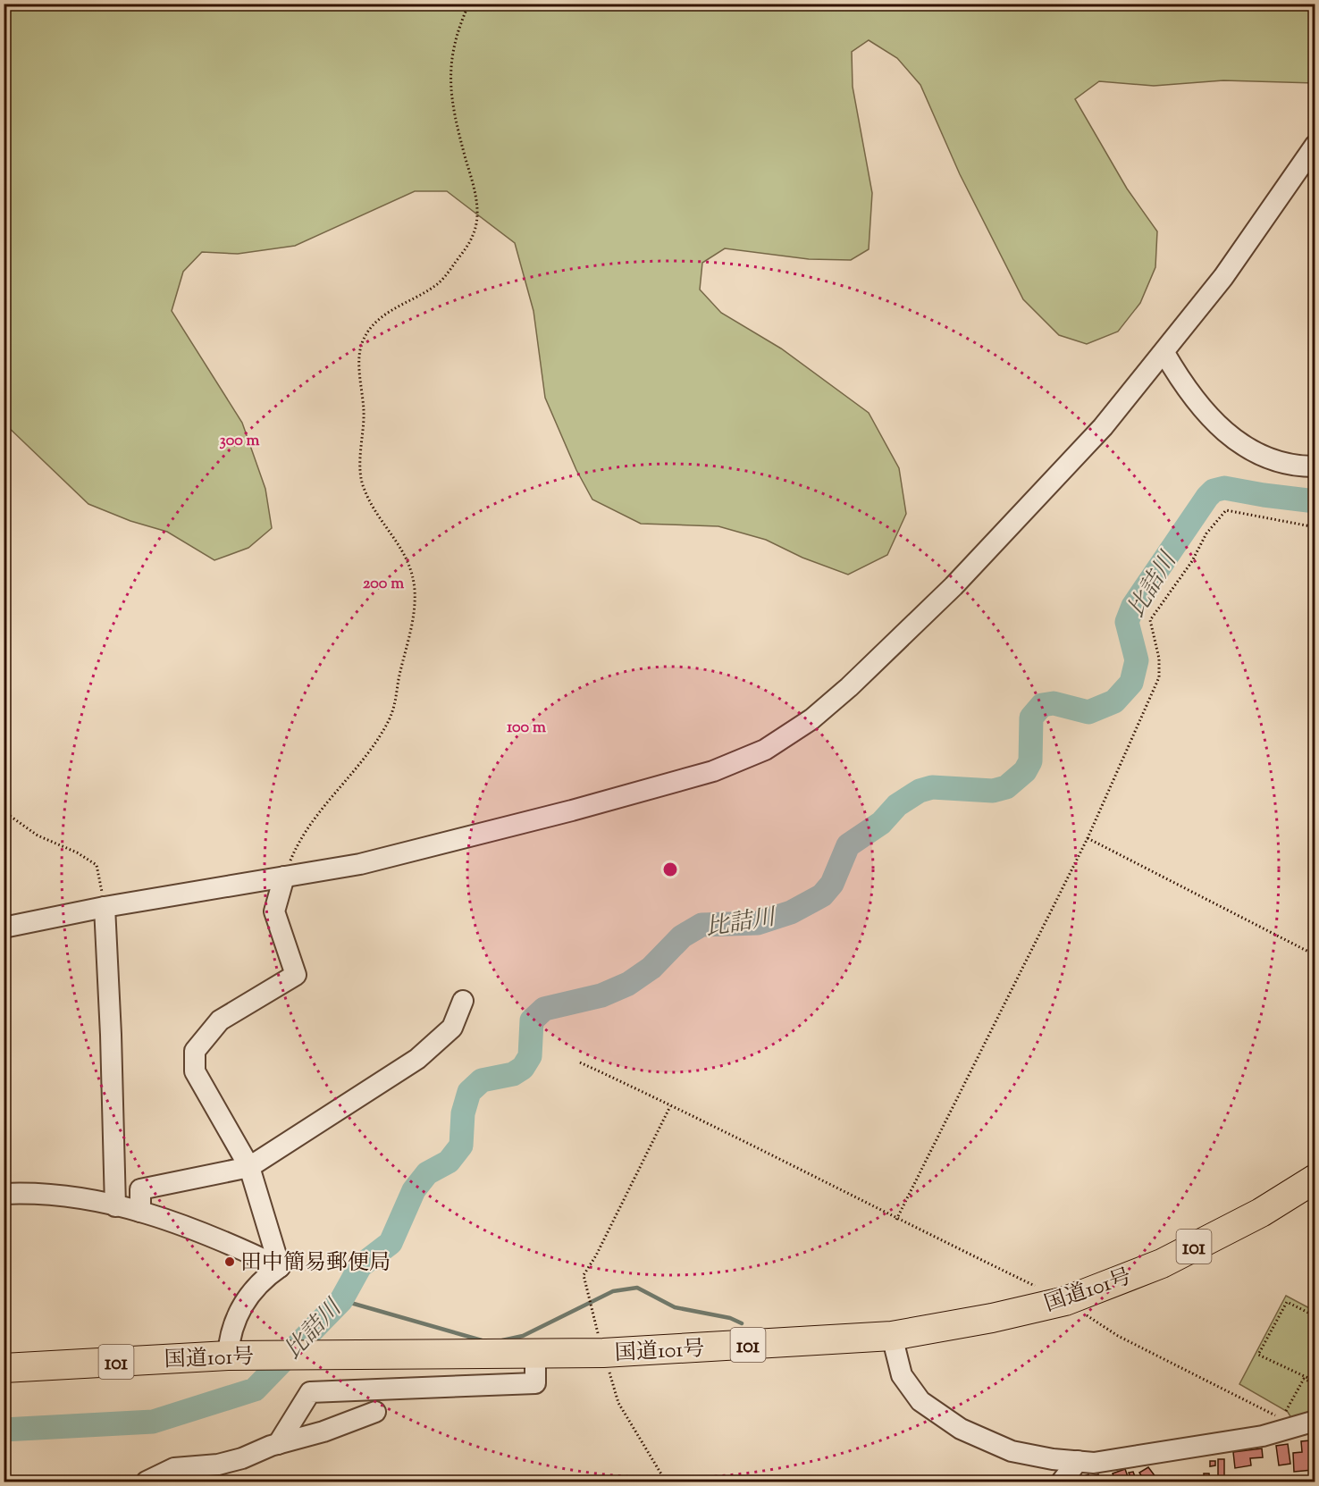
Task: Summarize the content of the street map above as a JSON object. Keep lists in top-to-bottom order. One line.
{"streets":{"highway":["101","国道101号"]},"water":["比詰川"],"places":["田中簡易郵便局"],"rings":["300 m","200 m","100 m"]}
